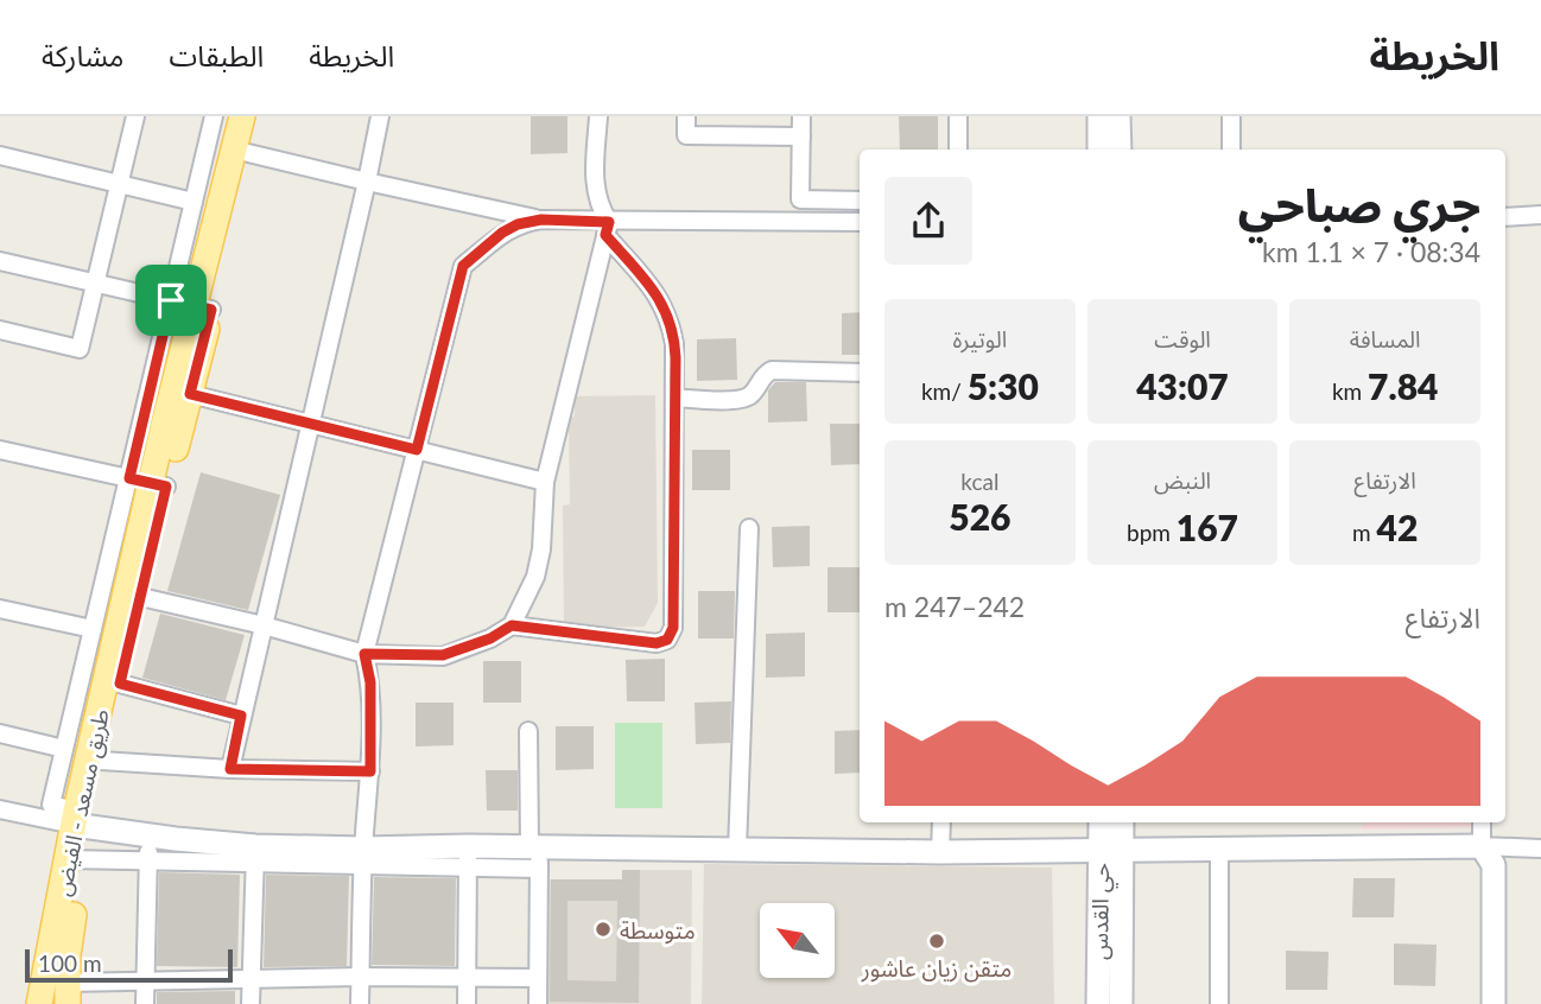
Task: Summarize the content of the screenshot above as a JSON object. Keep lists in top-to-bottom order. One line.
{"streets":{"main road":["طريق مسعد - الفيض"],"street":["حي القدس"]},"places":["متوسطة","متقن زيان عاشور"],"scale_bar":"100 m","north":"top left","page":{"header":"الخريطة","nav":["الخريطة","الطبقات","مشاركة"],"heading":["جري صباحي","08:34 · 7 × 1.1 km"],"stats":[["المسافة","7.84 km"],["الوقت","43:07"],["الوتيرة","5:30 /km"],["الارتفاع","42 m"],["النبض","167 bpm"],["kcal","526"]],"chart":["الارتفاع","242–247 m"],"scale":"100 m"}}
